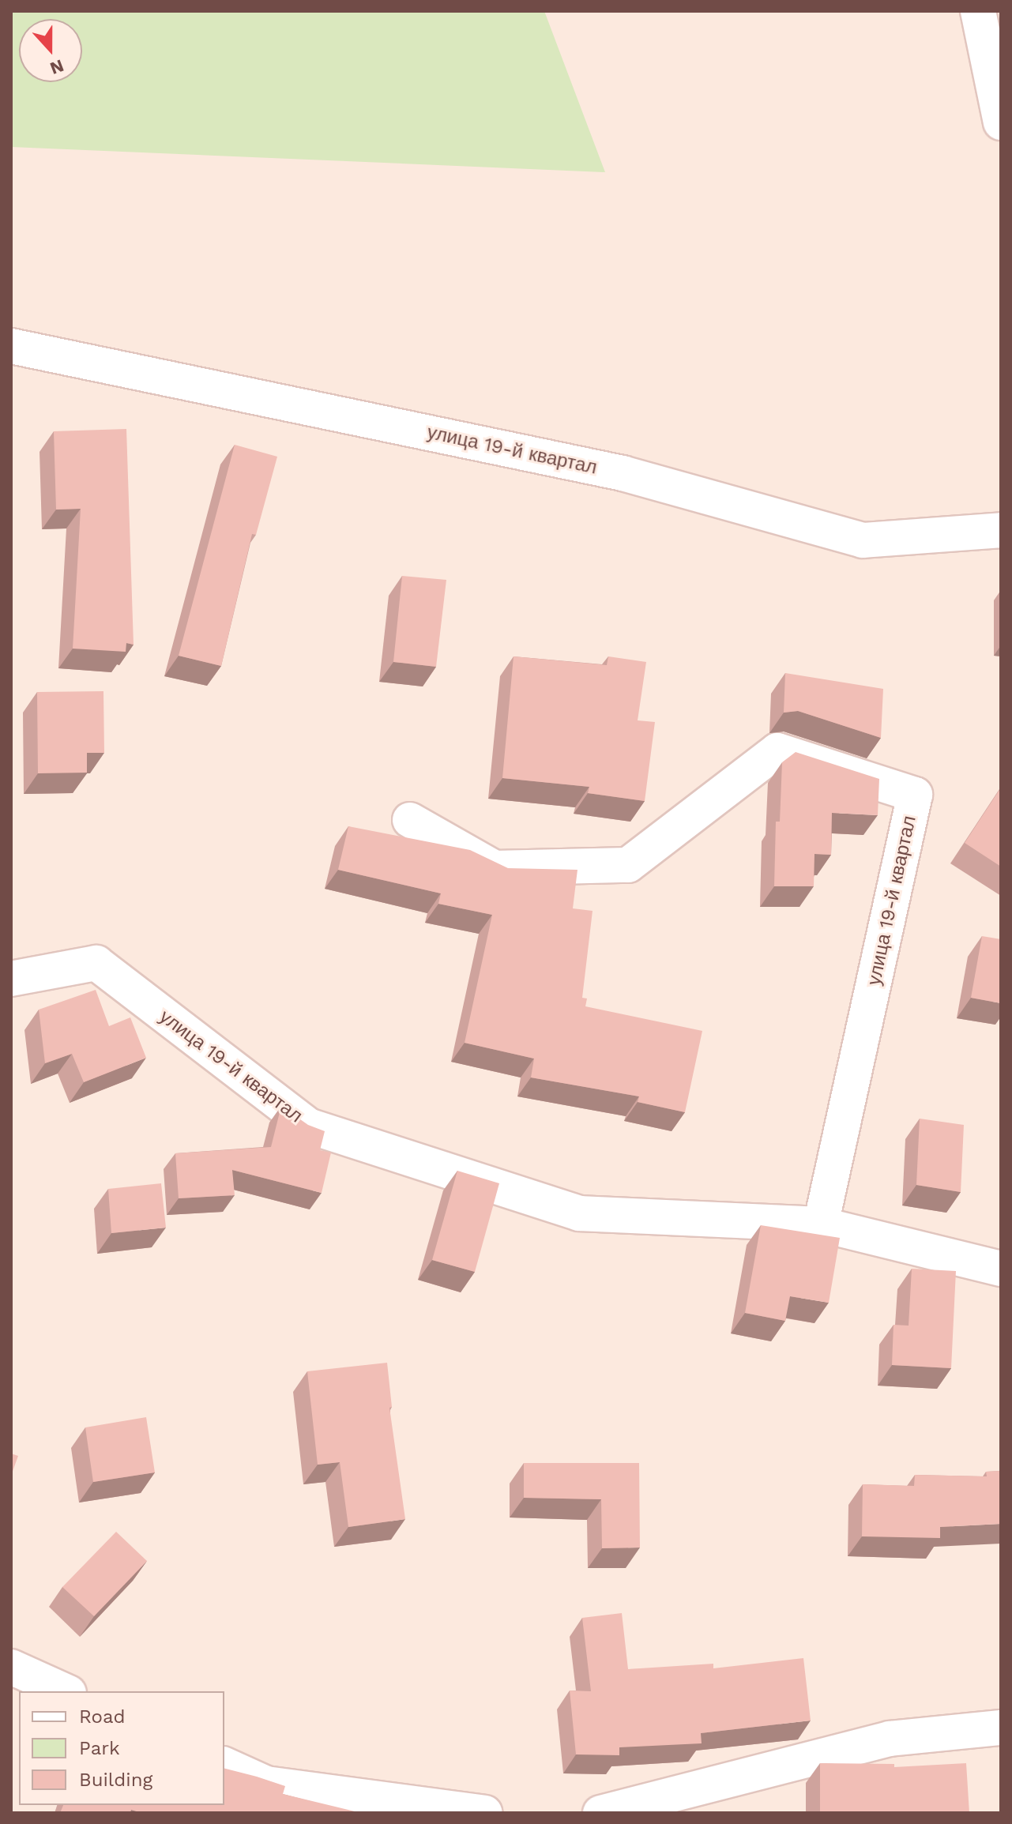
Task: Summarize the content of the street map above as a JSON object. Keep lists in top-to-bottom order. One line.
{"streets":{"street":["улица 19-й квартал"]},"legend":["Road","Park","Building"],"north":"bottom"}
